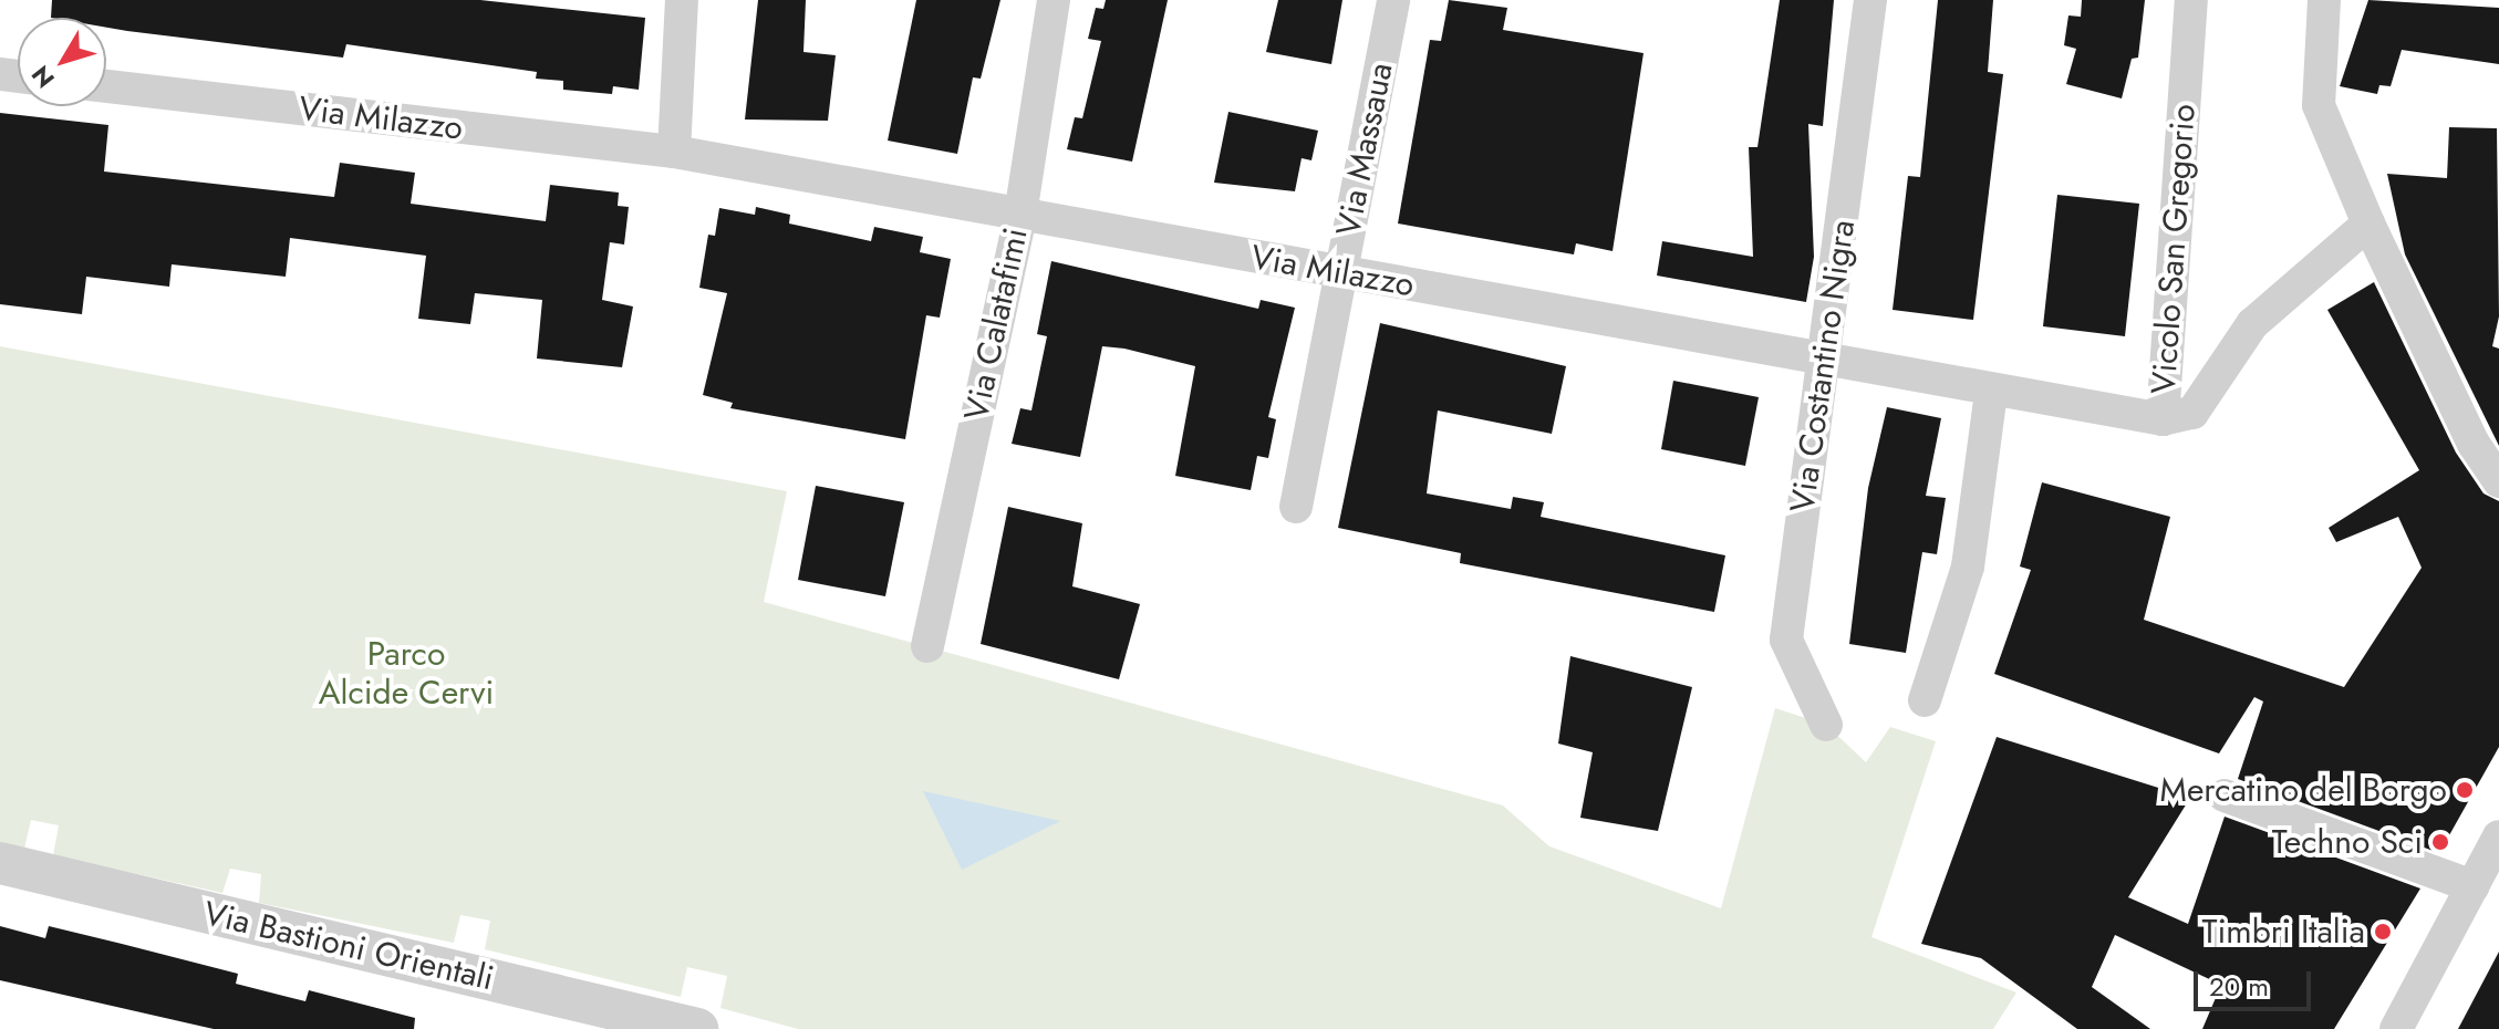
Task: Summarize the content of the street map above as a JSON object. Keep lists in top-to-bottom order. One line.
{"streets":{"street":["Via Milazzo","Via Massaua","Vicolo San Gregorio","Via Calatafimi","Via Costantino Nigra","Via Bastioni Orientali"]},"crossings":[["Via Milazzo","Via Massaua"],["Via Milazzo","Vicolo San Gregorio"],["Via Milazzo","Via Calatafimi"],["Via Milazzo","Via Costantino Nigra"]],"parks":["Parco Alcide Cervi"],"places":["Mercatino del Borgo","Techno Sci","Timbri Italia"],"scale_bar":"20 m","north":"bottom left"}
